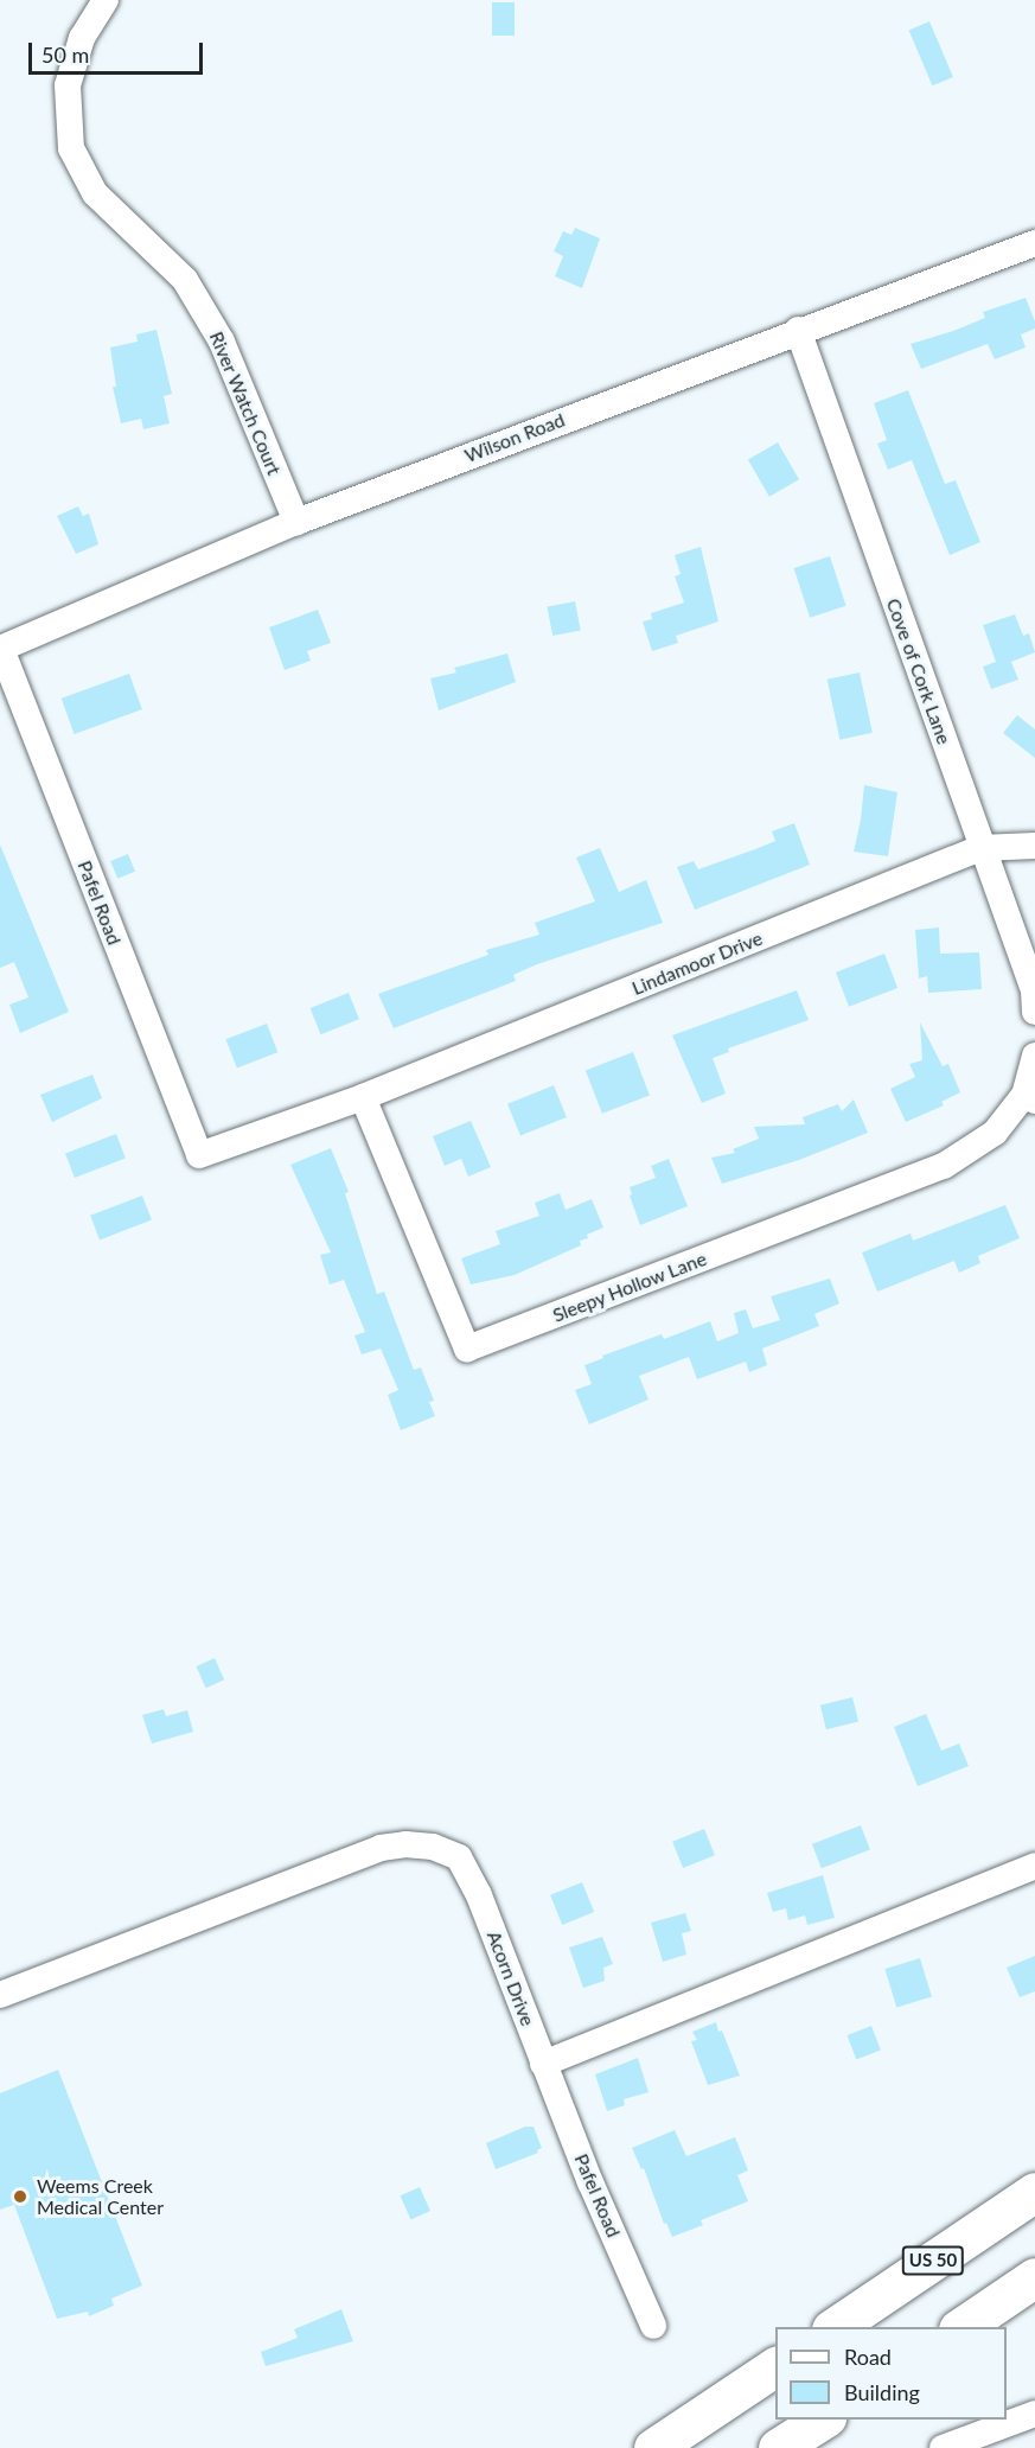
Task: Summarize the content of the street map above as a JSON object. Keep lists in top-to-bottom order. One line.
{"streets":{"highway":["US 50"],"street":["River Watch Court","Wilson Road","Cove of Cork Lane","Pafel Road","Lindamoor Drive","Sleepy Hollow Lane","Acorn Drive"]},"crossings":[["River Watch Court","Wilson Road"],["Wilson Road","Cove of Cork Lane"],["Wilson Road","Pafel Road"],["Cove of Cork Lane","Lindamoor Drive"],["Pafel Road","Lindamoor Drive"],["Pafel Road","Acorn Drive"],["Lindamoor Drive","Sleepy Hollow Lane"]],"places":["Weems Creek Medical Center"],"legend":["Road","Building"],"scale_bar":"50 m"}
